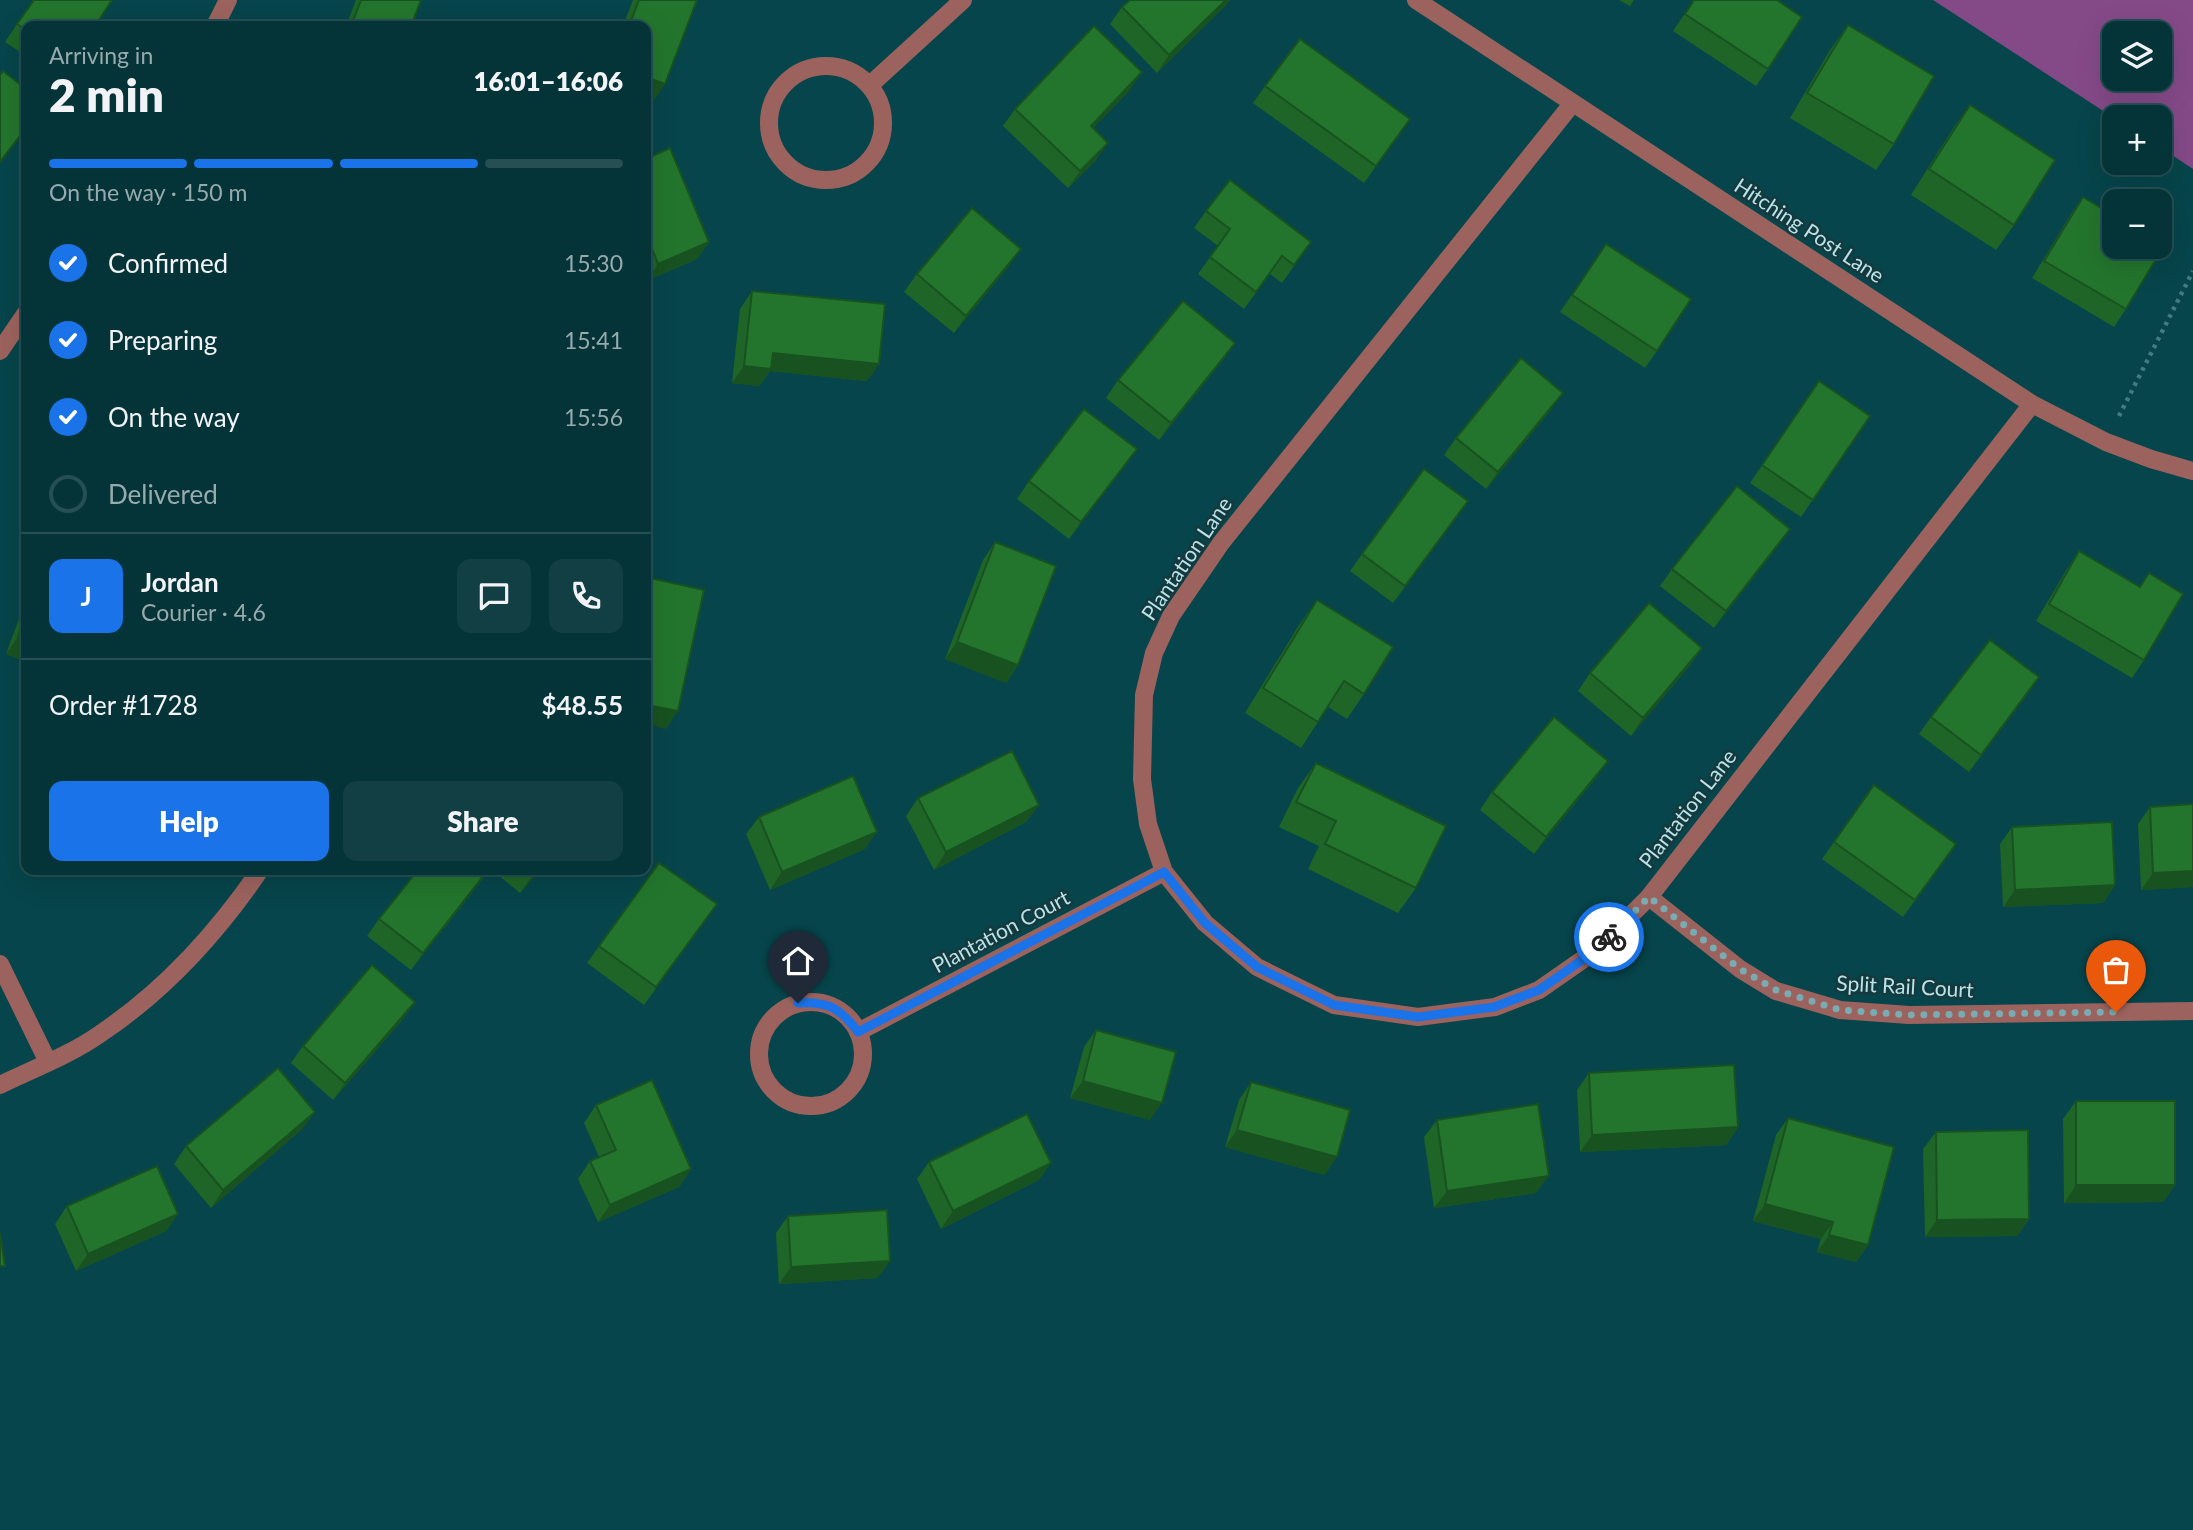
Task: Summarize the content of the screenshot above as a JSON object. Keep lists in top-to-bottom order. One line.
{"streets":{"street":["Hitching Post Lane","Plantation Lane","Plantation Court","Split Rail Court"]},"crossings":[["Hitching Post Lane","Plantation Lane"],["Plantation Lane","Plantation Court"],["Plantation Lane","Split Rail Court"]],"page":{"map_buttons":["+","−"],"heading":["2 min","Arriving in","16:01–16:06"],"panel":["Jordan","Courier · 4.6","Order #1728","$48.55"],"bar":"On the way · 150 m","list":[["Confirmed","15:30"],["Preparing","15:41"],["On the way","15:56"],"Delivered"],"round":"J","buttons":["Help","Share"]}}
